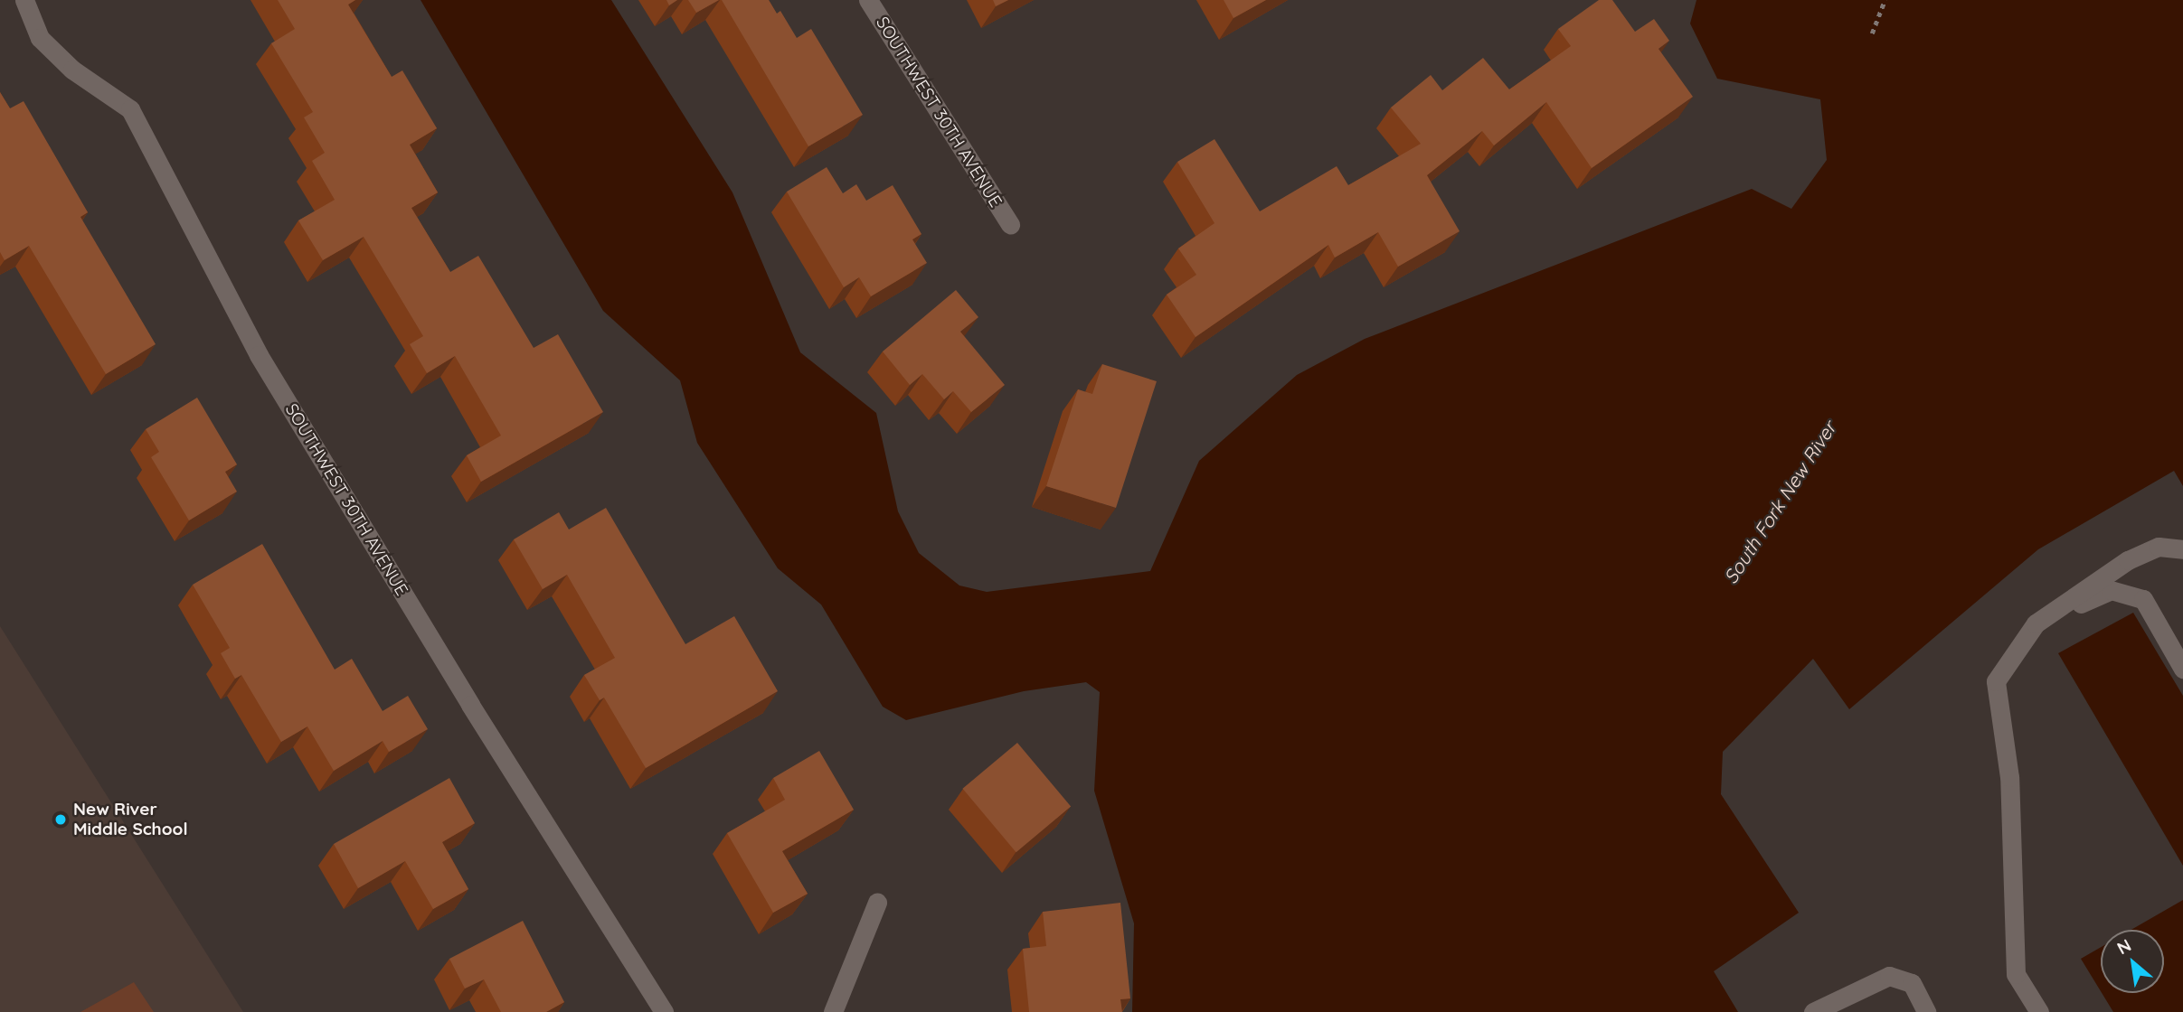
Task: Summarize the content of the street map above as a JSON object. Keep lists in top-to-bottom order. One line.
{"streets":{"street":["SOUTHWEST 30TH AVENUE"]},"water":["South Fork New River"],"places":["New River Middle School"],"north":"top left"}
